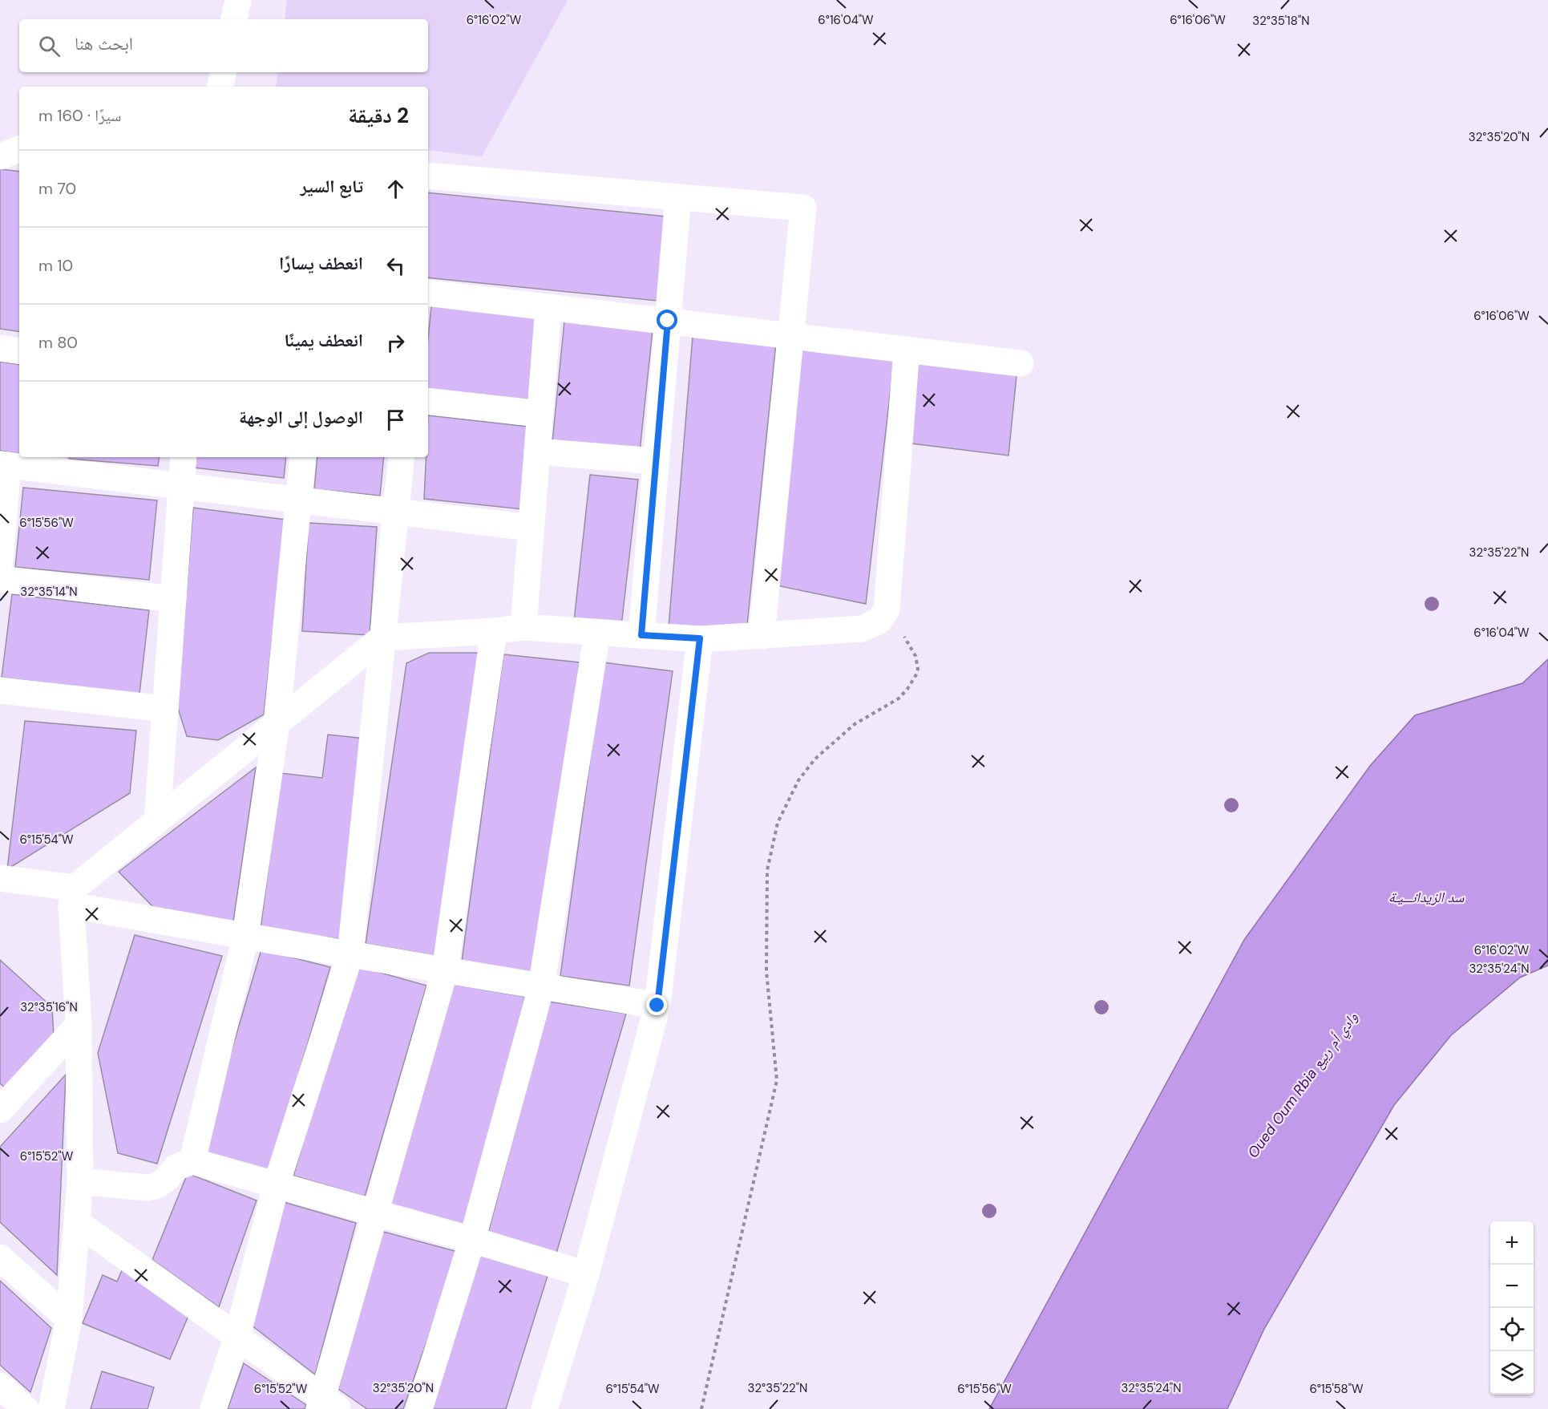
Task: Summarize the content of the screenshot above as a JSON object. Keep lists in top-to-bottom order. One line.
{"water":["سد الزيدانـــيـة","Oued Oum Rbia وادي أم ربيع"],"page":{"search":"ابحث هنا","heading":["2 دقيقة","سيرًا · 160 m"],"list":[["تابع السير","70 m"],["انعطف يسارًا","10 m"],["انعطف يمينًا","80 m"],"الوصول إلى الوجهة"],"map_buttons":["+","−"]},"coordinates":["6°16'06\"W","6°16'02\"W","6°16'04\"W","32°35'18\"N","32°35'20\"N","6°15'56\"W","32°35'22\"N","32°35'14\"N","6°15'54\"W","32°35'24\"N","32°35'16\"N","6°15'52\"W","6°15'58\"W"]}
